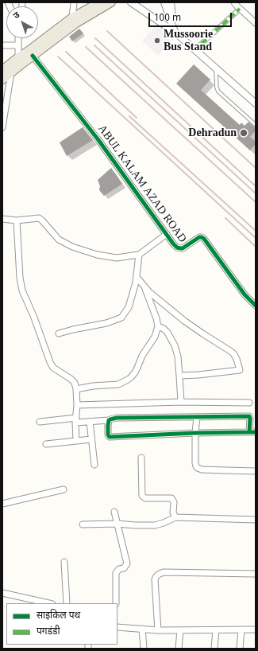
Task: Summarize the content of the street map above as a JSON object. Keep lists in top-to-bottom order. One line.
{"streets":{"street":["ABUL KALAM AZAD ROAD"]},"places":["Mussoorie Bus Stand","Dehradun"],"legend":["साइकिल पथ","पगडंडी"],"scale_bar":"100 m","north":"top left"}
